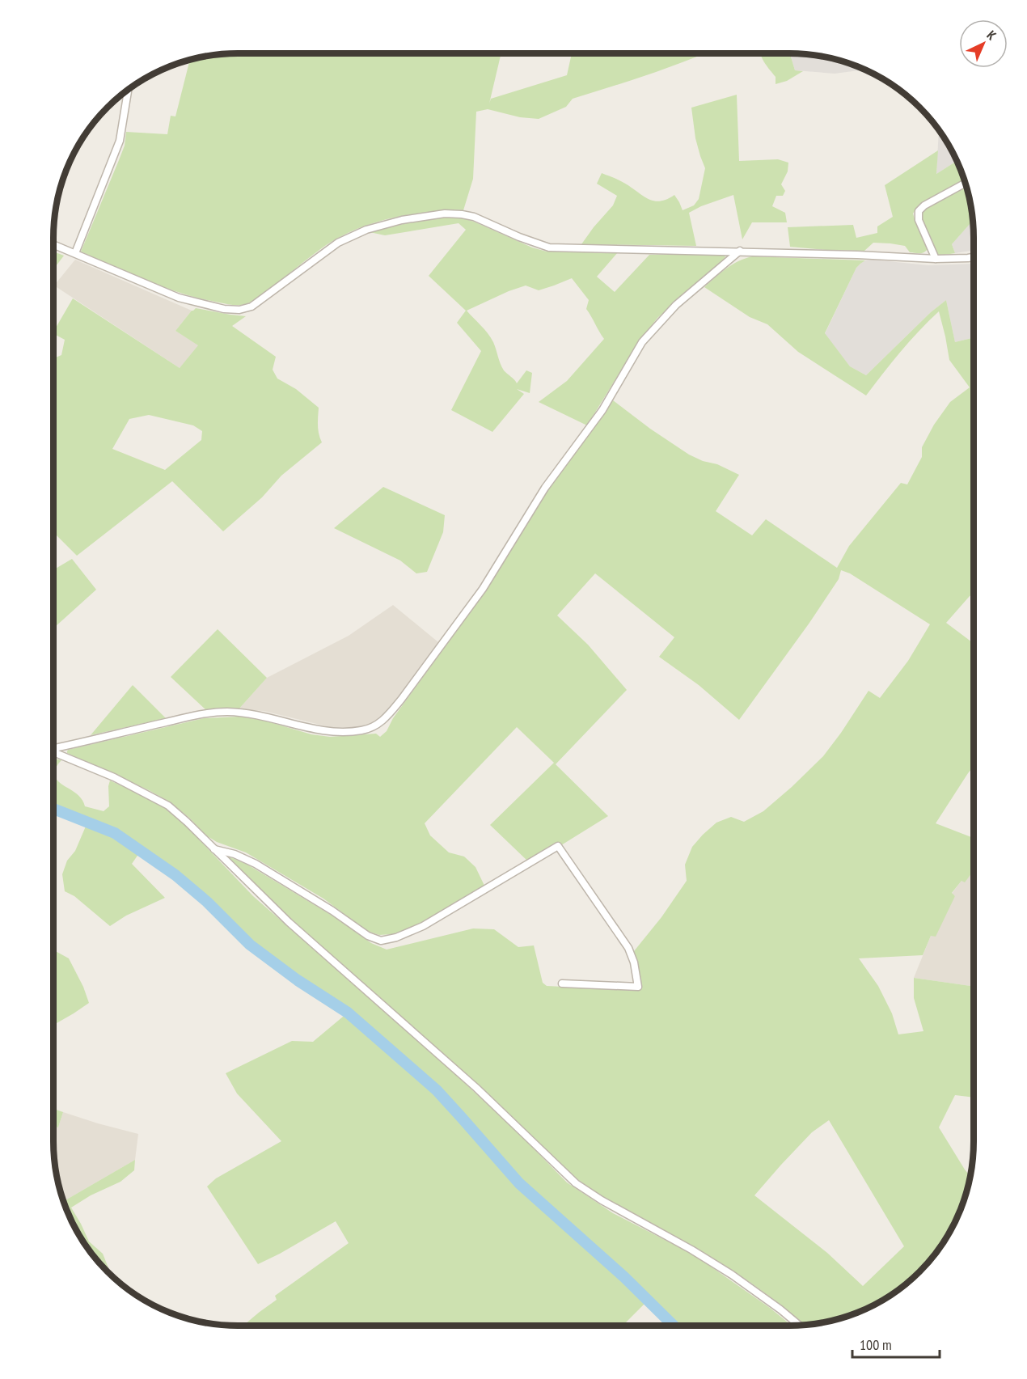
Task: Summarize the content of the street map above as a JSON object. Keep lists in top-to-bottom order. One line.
{"scale_bar":"100 m","north":"top right"}
